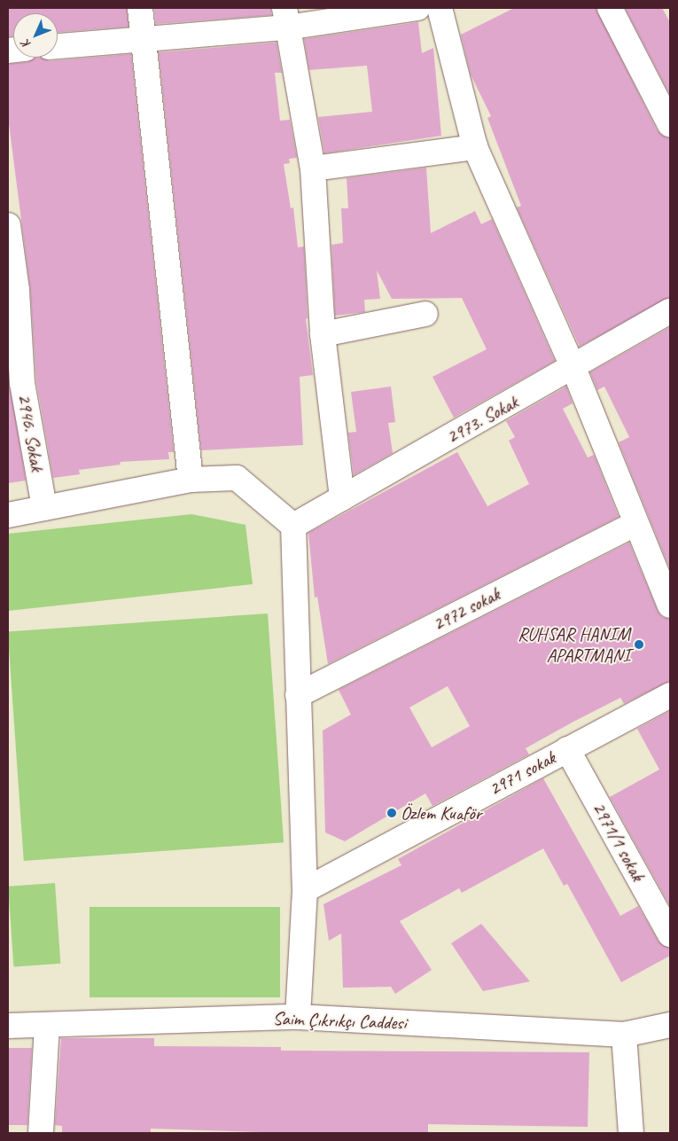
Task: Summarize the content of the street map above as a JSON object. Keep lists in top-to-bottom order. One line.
{"streets":{"street":["2973. Sokak","2946. Sokak","2972 sokak","2971 sokak","2971/1 sokak","Saim Çıkrıkçı Caddesi"]},"crossings":[["2971 sokak","2971/1 sokak"]],"places":["RUHSAR HANIM APARTMANI","Özlem Kuaför"],"north":"bottom left"}
